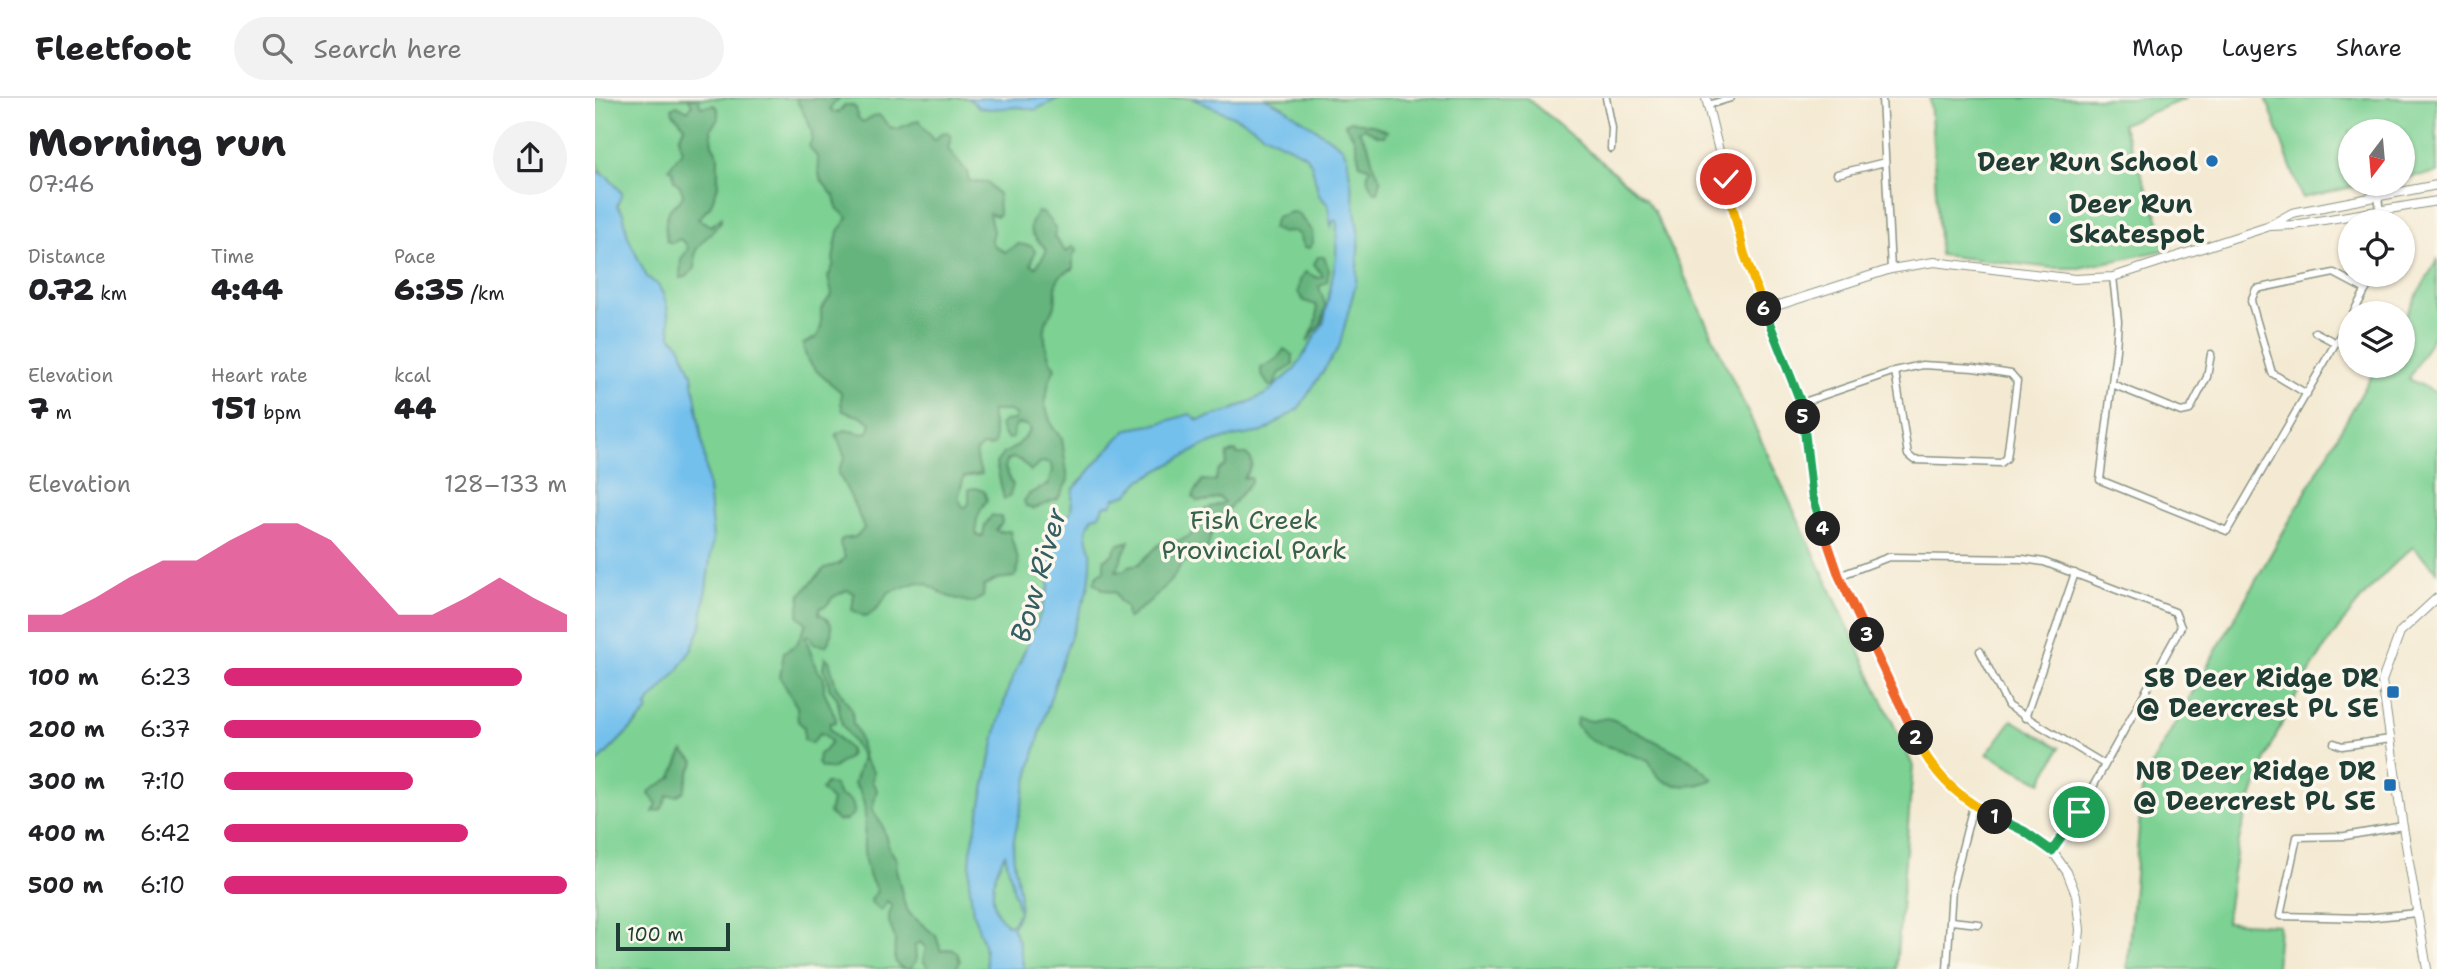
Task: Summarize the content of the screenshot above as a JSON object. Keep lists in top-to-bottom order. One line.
{"water":["Bow River"],"parks":["Fish Creek Provincial Park"],"places":{"other":["Deer Run School","Deer Run Skatespot"],"transit":["SB Deer Ridge DR @ Deercrest PL SE","NB Deer Ridge DR @ Deercrest PL SE"]},"scale_bar":"100 m","north":"bottom","page":{"header":"Fleetfoot","search":"Search here","nav":["Map","Layers","Share"],"heading":["Morning run","07:46"],"stats":[["Distance","0.72 km"],["Time","4:44"],["Pace","6:35 /km"],["Elevation","7 m"],["Heart rate","151 bpm"],["kcal","44"]],"pins":["6","5","4","3","2","1"],"chart":["Elevation","128–133 m"],"list":[{"name":"100 m","note":"6:23"},{"name":"200 m","note":"6:37"},{"name":"300 m","note":"7:10"},{"name":"400 m","note":"6:42"},{"name":"500 m","note":"6:10"}],"scale":"100 m"}}
